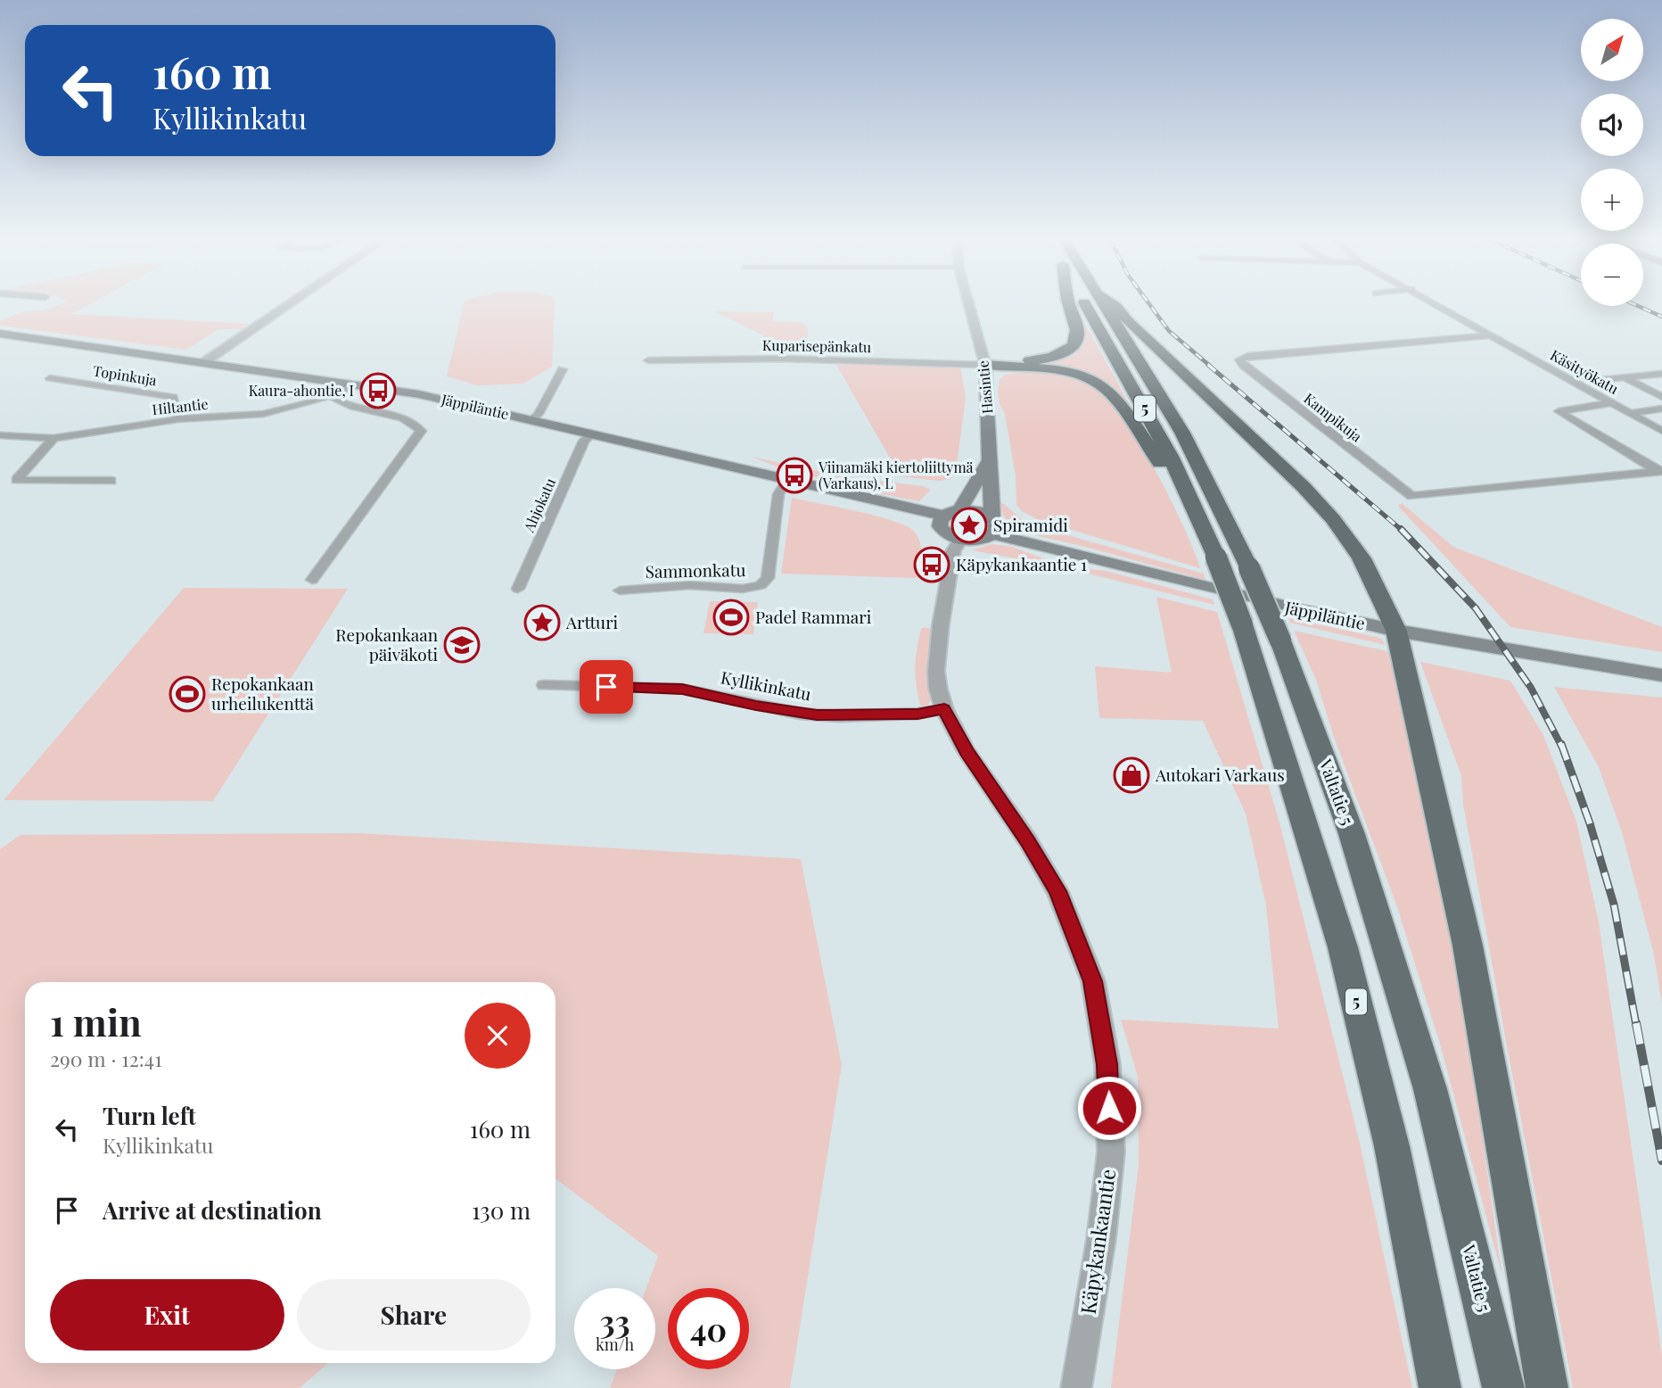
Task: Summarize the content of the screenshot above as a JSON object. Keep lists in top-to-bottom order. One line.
{"streets":{"highway":["5","Valtatie 5"],"main road":["Hasintie","Jäppiläntie"],"street":["Kuparisepänkatu","Käsityökatu","Topinkuja","Hiltantie","Kampikuja","Ahjokatu","Sammonkatu","Kyllikinkatu","Käpykankaantie"]},"crossings":[["Kuparisepänkatu","Hasintie"],["Kuparisepänkatu","5"],["Käsityökatu","Kampikuja"],["Topinkuja","Hiltantie"],["Hasintie","Jäppiläntie"],["Hasintie","5"],["Hiltantie","Jäppiläntie"],["Jäppiläntie","Ahjokatu"],["Jäppiläntie","Sammonkatu"],["Kyllikinkatu","Käpykankaantie"]],"places":{"bus stop":["Kaura-ahontie, I","Viinamäki kiertoliittymä (Varkaus), L","Käpykankaantie 1"],"place":["Spiramidi","Artturi"],"sports":["Padel Rammari","Repokankaan urheilukenttä"],"school or university":["Repokankaan päiväkoti"],"shop":["Autokari Varkaus"]},"north":"top right","page":{"map_buttons":["+","−"],"turn":["160 m","Kyllikinkatu"],"heading":["1 min","290 m · 12:41"],"list":[{"name":"Turn left","note":"Kyllikinkatu","value":"160 m"},{"name":"Arrive at destination","value":"130 m"}],"buttons":["Exit","Share"],"speed":"33 km/h","limit":"40"}}
